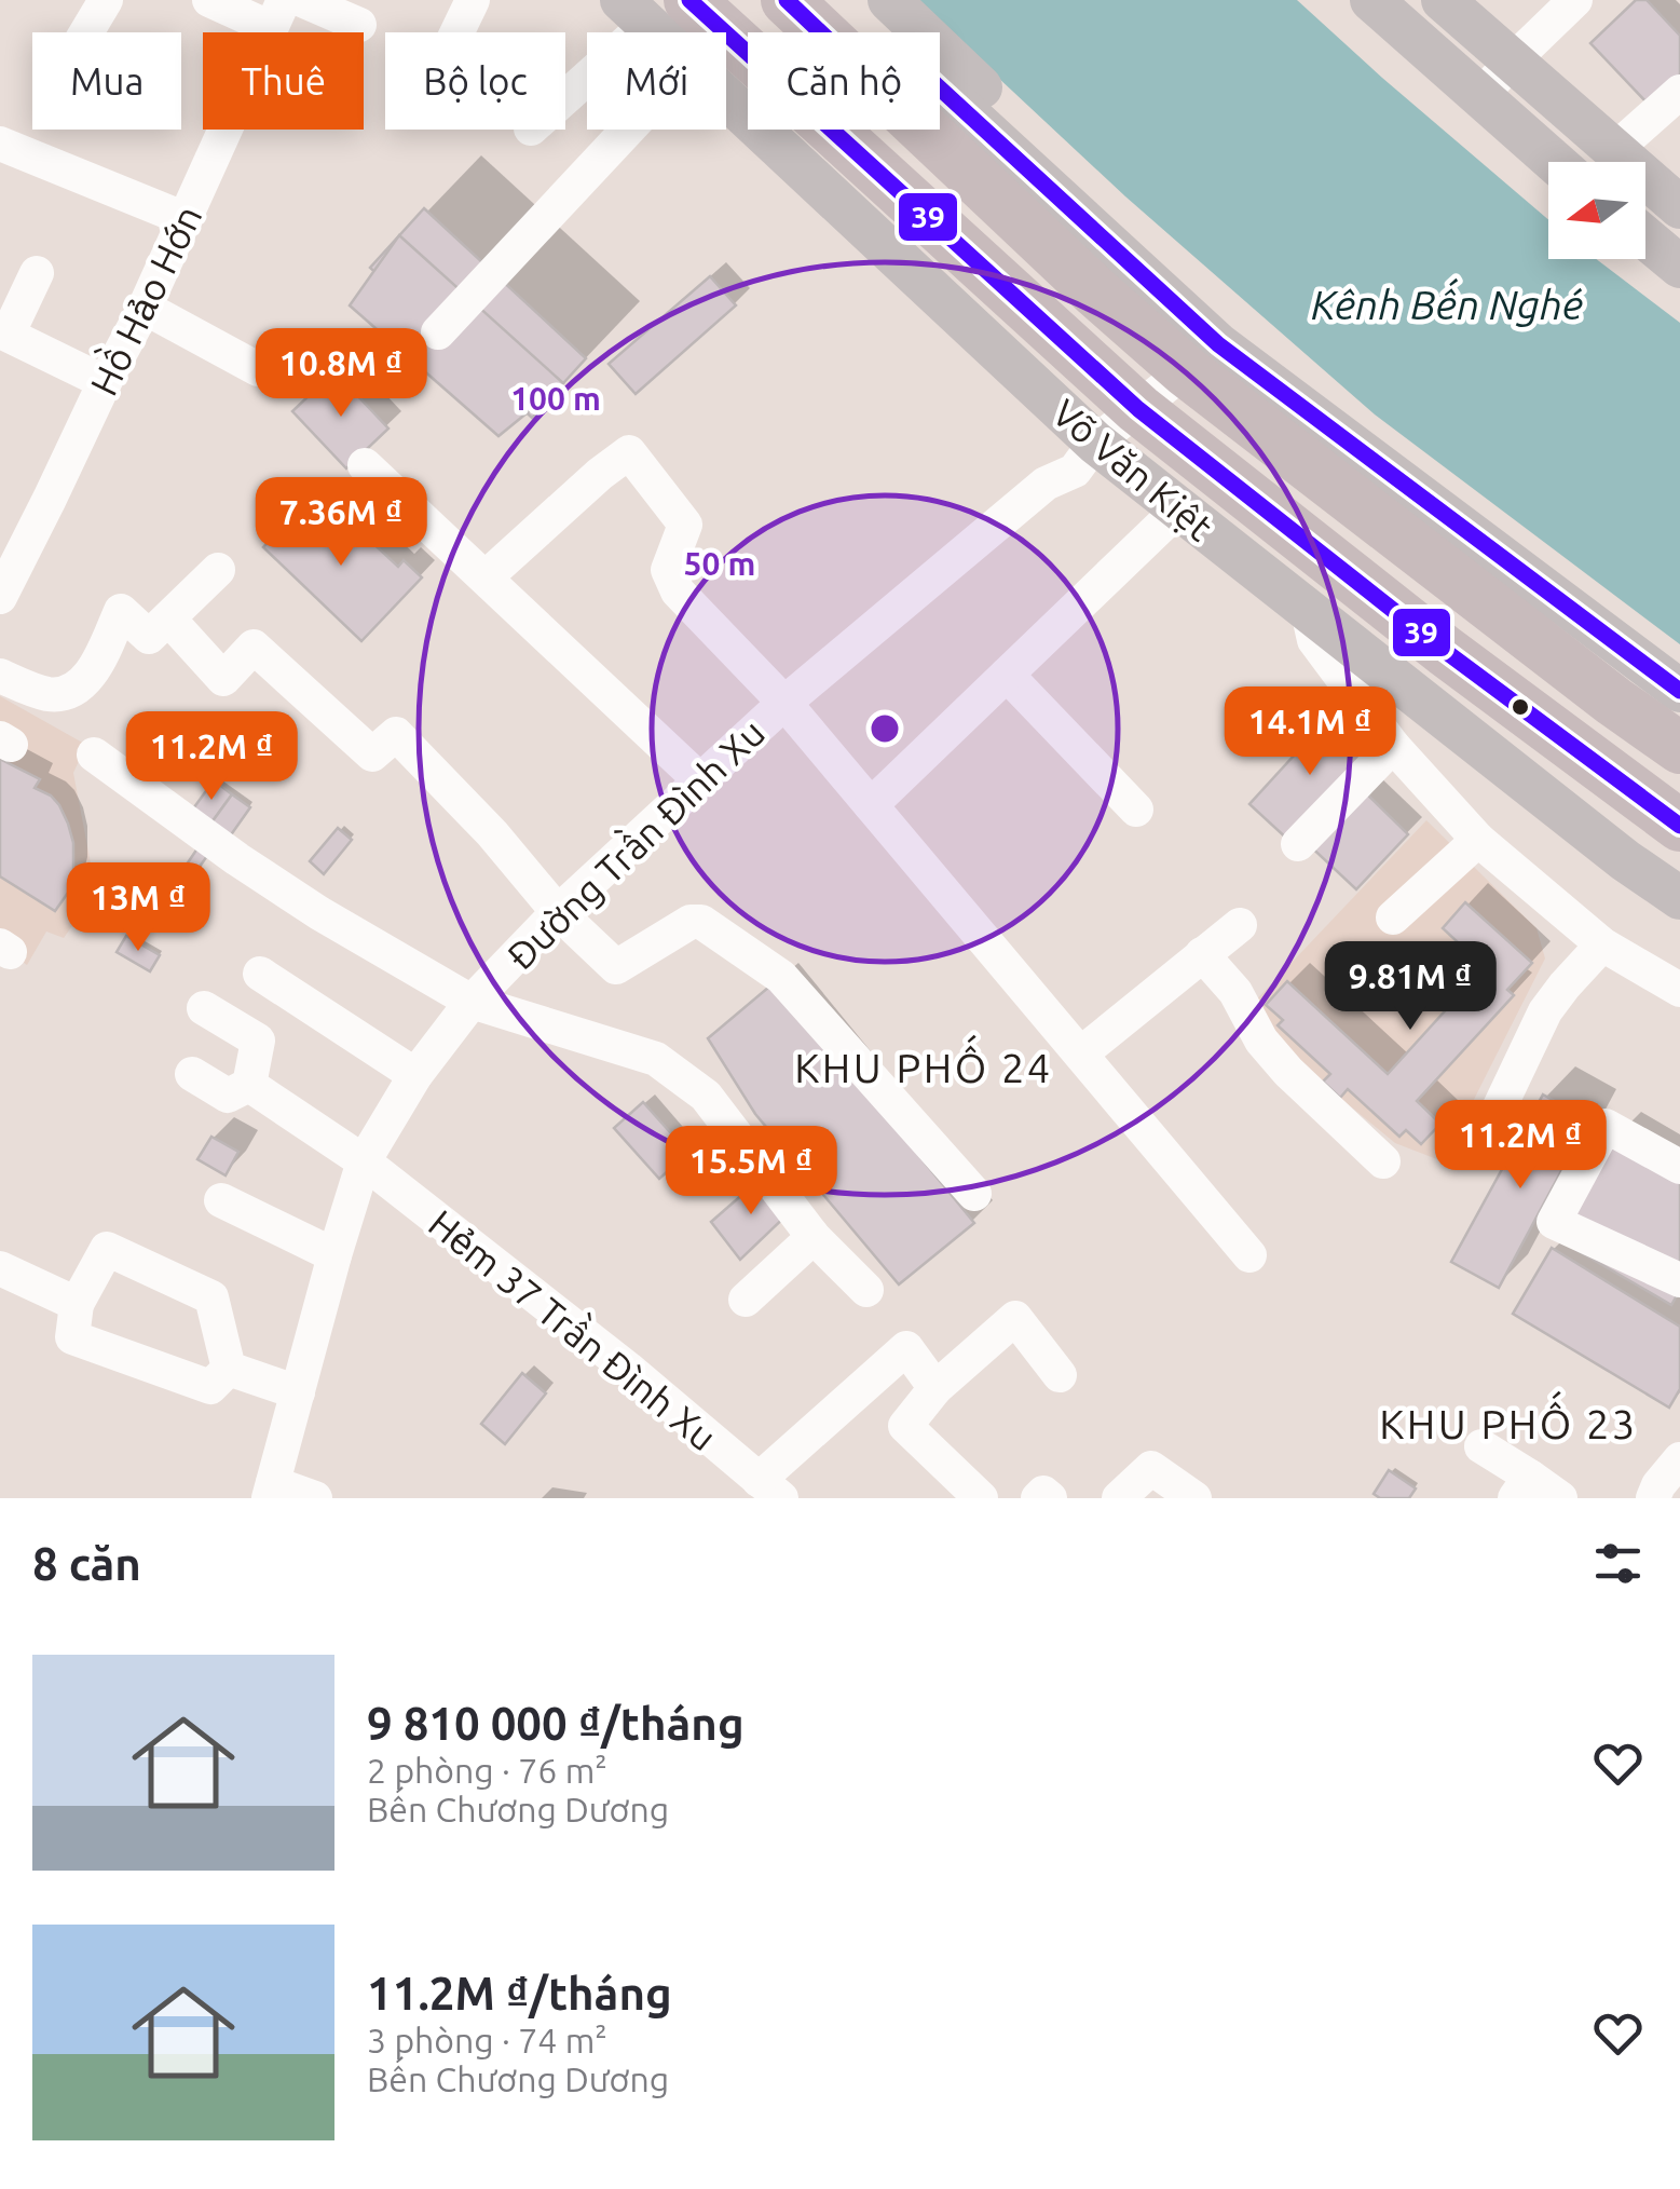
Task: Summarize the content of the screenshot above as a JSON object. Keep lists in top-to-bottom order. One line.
{"streets":{"highway":["Võ Văn Kiệt"],"street":["Hồ Hảo Hớn","Đường Trần Ðình Xu","Hẻm 37 Trần Ðình Xu"]},"crossings":[["Võ Văn Kiệt","Đường Trần Ðình Xu"],["Đường Trần Ðình Xu","Hẻm 37 Trần Ðình Xu"]],"districts":["KHU PHỐ 24","KHU PHỐ 23"],"water":["Kênh Bến Nghé"],"lines":["transit line 39"],"north":"left","page":{"chip":["Mua","Thuê","Bộ lọc","Mới","Căn hộ"],"price":["10.8M ₫","7.36M ₫","14.1M ₫","11.2M ₫","13M ₫","9.81M ₫","11.2M ₫","15.5M ₫"],"heading":"8 căn","list":[{"name":"9 810 000 ₫/tháng","note":"2 phòng · 76 m² · Bến Chương Dương"},{"name":"11.2M ₫/tháng","note":"3 phòng · 74 m² · Bến Chương Dương"}]},"rings":["100 m","50 m"]}
